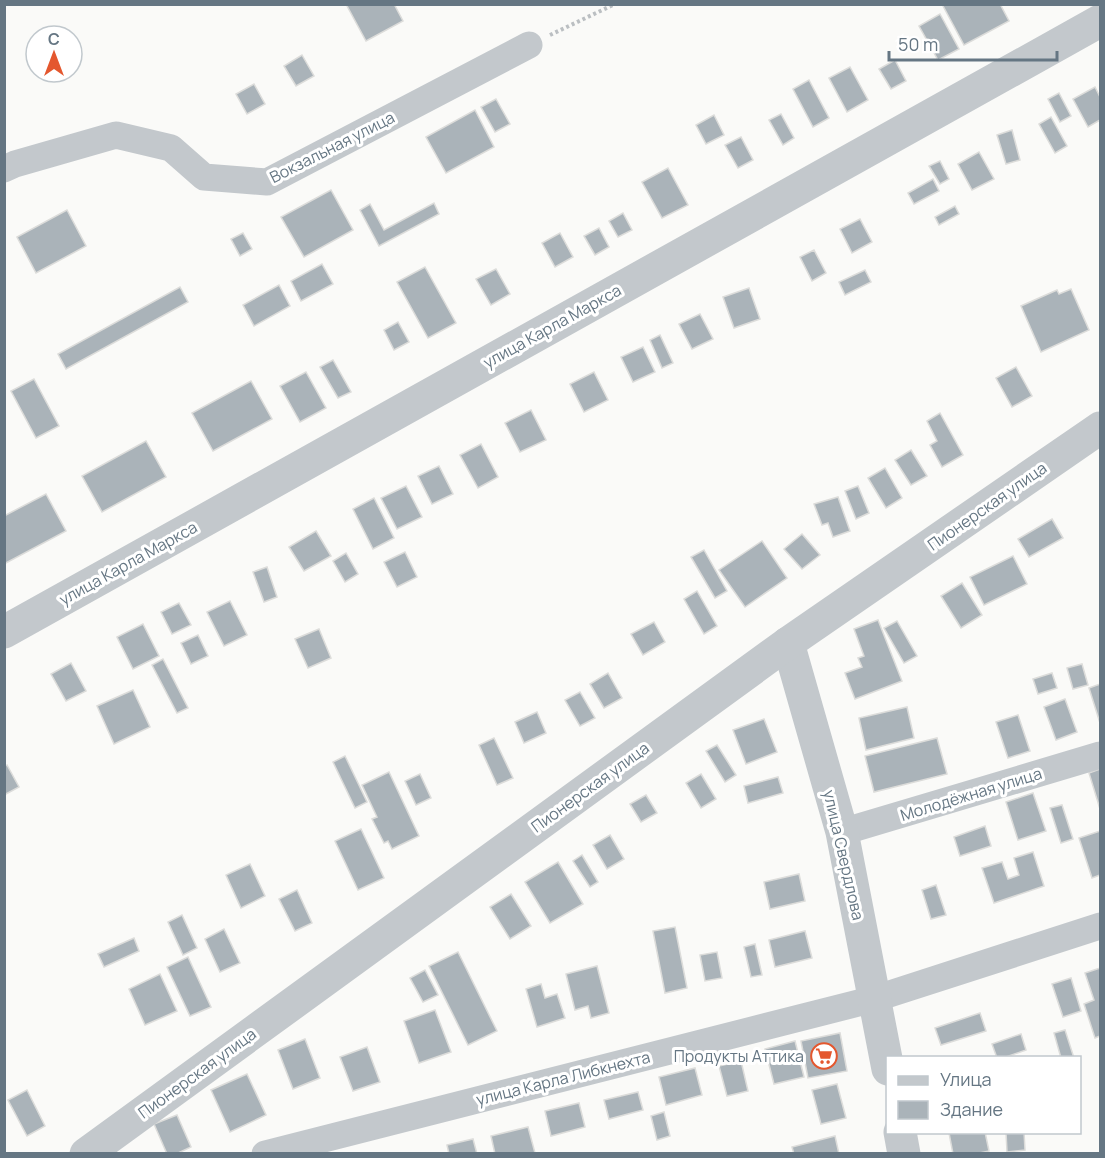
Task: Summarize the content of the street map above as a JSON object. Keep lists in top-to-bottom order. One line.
{"streets":{"street":["Вокзальная улица","улица Карла Маркса","Пионерская улица","Молодёжная улица","улица Свердлова","улица Карла Либкнехта"]},"crossings":[["Пионерская улица","улица Свердлова"],["Молодёжная улица","улица Свердлова"],["улица Свердлова","улица Карла Либкнехта"]],"places":{"supermarket":["Продукты Аттика"]},"legend":["Улица","Здание"],"scale_bar":"50 m","north":"top"}
